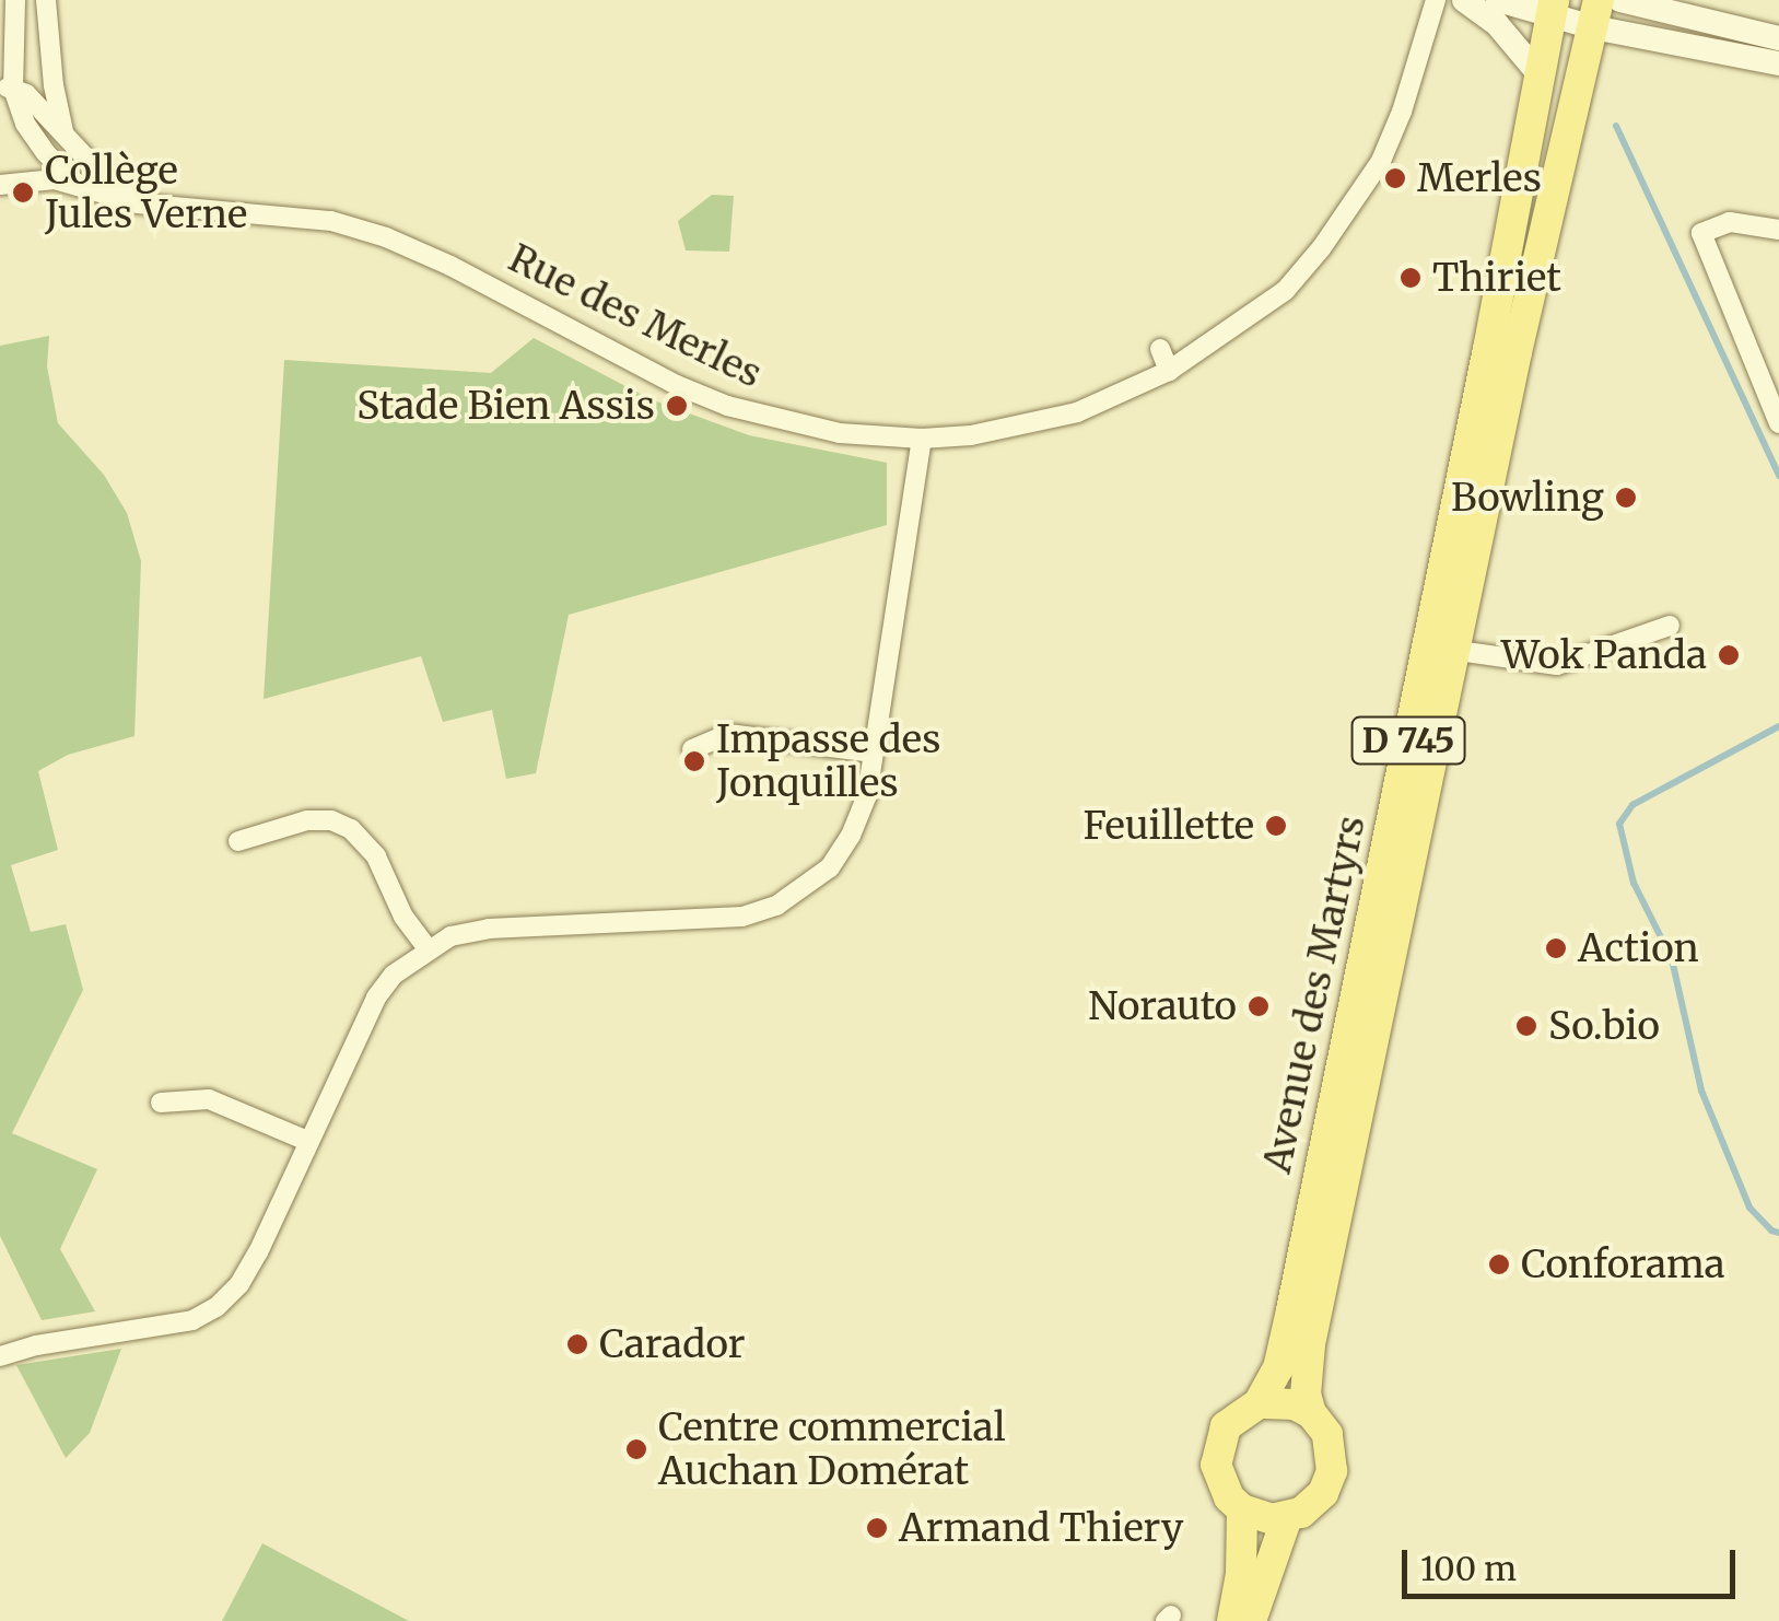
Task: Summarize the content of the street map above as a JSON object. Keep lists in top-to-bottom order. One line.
{"streets":{"main road":["D 745","Avenue des Martyrs"],"street":["Rue des Merles"]},"places":["Merles","Collège Jules Verne","Thiriet","Stade Bien Assis","Bowling","Wok Panda","Impasse des Jonquilles","Feuillette","Action","Norauto","So.bio","Conforama","Carador","Centre commercial Auchan Domérat","Armand Thiery"],"scale_bar":"100 m"}
